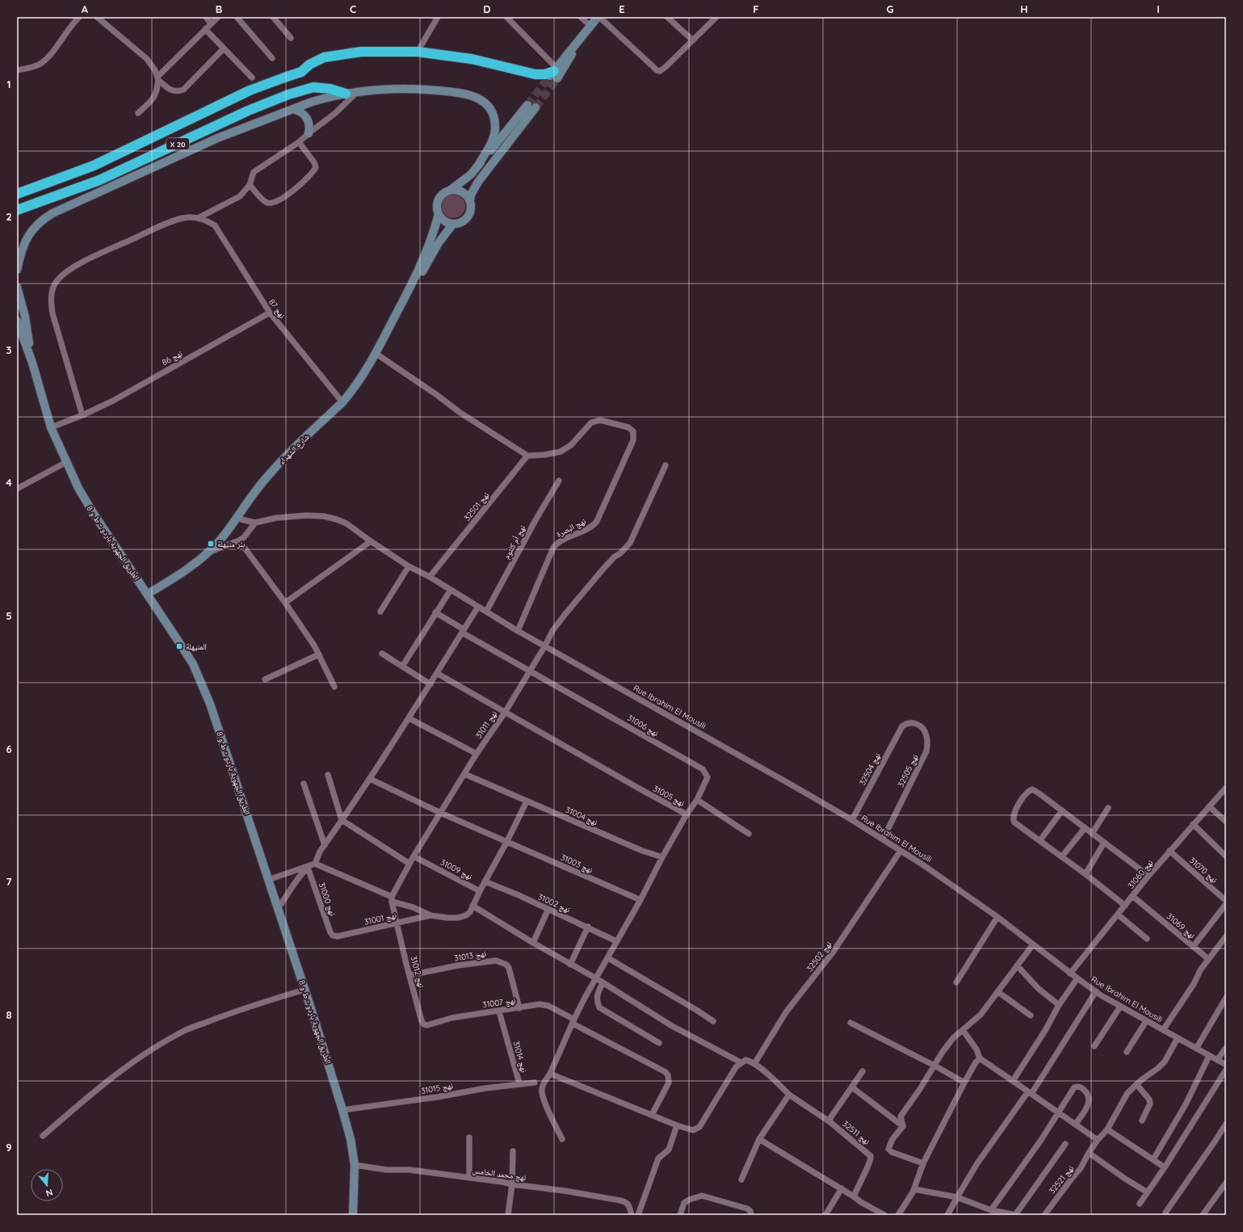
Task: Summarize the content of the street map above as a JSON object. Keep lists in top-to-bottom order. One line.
{"streets":{"highway":["X 20"],"street":["نهج 87","نهج 86","شارع الشهداء","نهج 32501","نهج البصرة","نهج أم كلثوم","الطريق الجهوية باردو - ط و 8","Rue Ibrahim El Mousili","نهج 31011","نهج 31006","نهج 32504","نهج 32505","نهج 31005","نهج 31004","نهج 31003","نهج 31009","نهج 31070","نهج 31060","نهج 31000","نهج 31002","نهج 31001","نهج 31069","نهج 31013","نهج 32502","نهج 31012","نهج 31007","نهج 31014","نهج 31015","نهج 32511","نهج محمد الخامس","نهج 32521"]},"crossings":[["نهج 87","نهج 86"],["نهج 87","شارع الشهداء"],["نهج 86","الطريق الجهوية باردو - ط و 8"],["شارع الشهداء","الطريق الجهوية باردو - ط و 8"],["نهج 32501","نهج البصرة"],["نهج 32501","Rue Ibrahim El Mousili"],["نهج البصرة","Rue Ibrahim El Mousili"],["نهج أم كلثوم","Rue Ibrahim El Mousili"],["الطريق الجهوية باردو - ط و 8","نهج 31015"],["الطريق الجهوية باردو - ط و 8","نهج محمد الخامس"],["Rue Ibrahim El Mousili","نهج 31011"],["Rue Ibrahim El Mousili","نهج 32504"],["Rue Ibrahim El Mousili","نهج 32505"],["Rue Ibrahim El Mousili","نهج 31060"],["Rue Ibrahim El Mousili","نهج 32502"],["Rue Ibrahim El Mousili","نهج 32521"],["نهج 31011","نهج 31006"],["نهج 31011","نهج 31005"],["نهج 31011","نهج 31004"],["نهج 31011","نهج 31003"],["نهج 31006","نهج 31005"],["نهج 32504","نهج 32505"],["نهج 31005","نهج 31004"],["نهج 31005","نهج 31003"],["نهج 31070","نهج 31060"],["نهج 31060","نهج 31069"],["نهج 31000","نهج 31001"],["نهج 31001","نهج 31012"],["نهج 31013","نهج 31012"],["نهج 31013","نهج 31007"],["نهج 31012","نهج 31007"],["نهج 31007","نهج 31014"],["نهج 31014","نهج 31015"]],"places":{"transit":["بئر منيهلة","المنيهلة"]},"north":"bottom","grid":{"columns":["A","B","C","D","E","F","G","H","I"],"rows":["1","2","3","4","5","6","7","8","9"]}}
